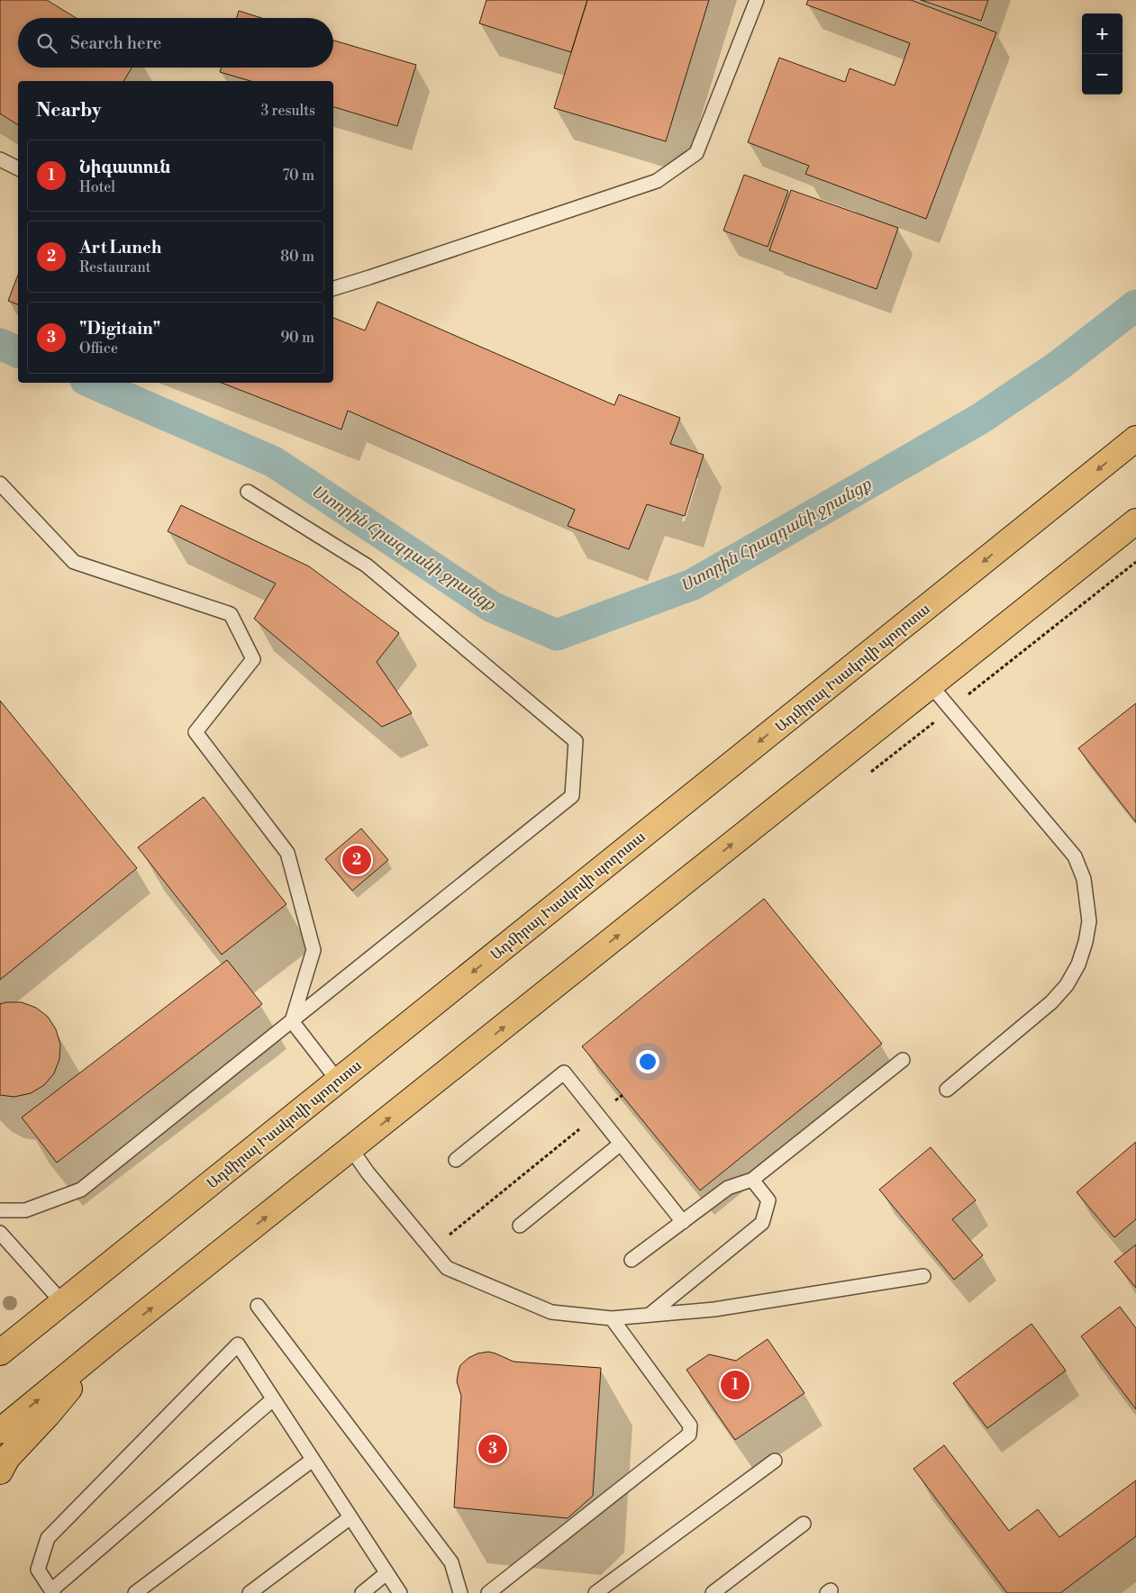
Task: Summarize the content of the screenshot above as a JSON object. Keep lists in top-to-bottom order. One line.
{"streets":{"highway":["Ադմիրալ Իսակովի պողոտա"]},"water":["Ստորին Հրազդանի ջրանցք"],"page":{"map_buttons":["+","−"],"search":"Search here","heading":["Nearby","3 results"],"list":[{"mark":"1","name":"Նիգատուն","note":"Hotel","value":"70 m"},{"mark":"2","name":"Art Lunch","note":"Restaurant","value":"80 m"},{"mark":"3","name":"\"Digitain\"","note":"Office","value":"90 m"}],"pins":["2","1","3"]}}
